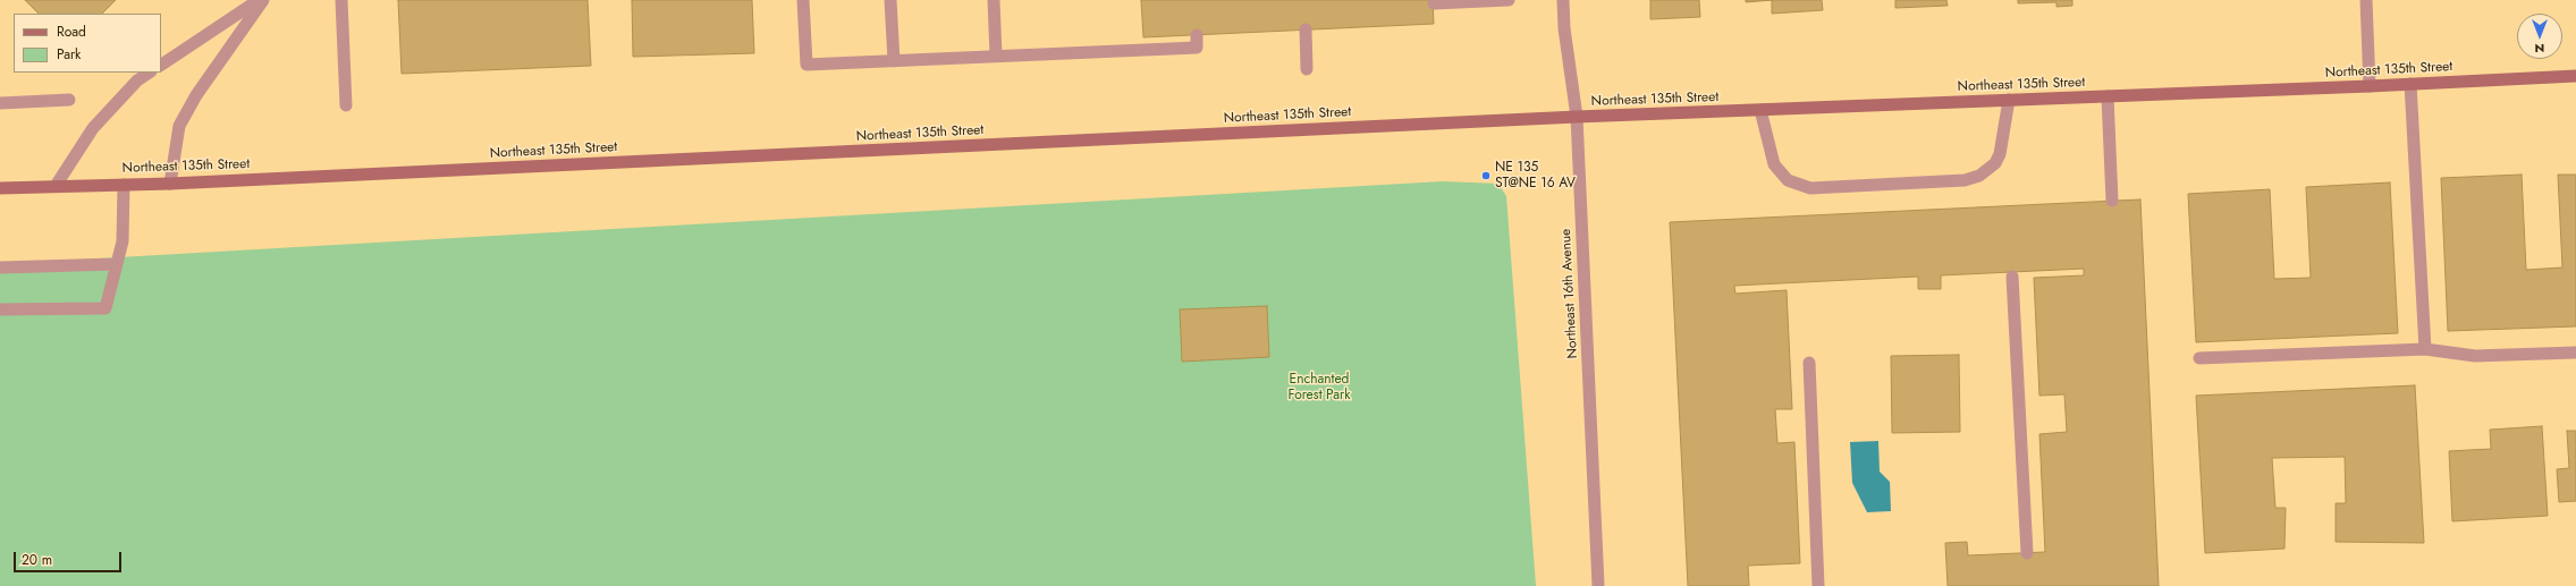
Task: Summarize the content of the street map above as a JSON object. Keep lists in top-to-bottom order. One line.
{"streets":{"main road":["Northeast 135th Street"],"street":["Northeast 16th Avenue"]},"crossings":[["Northeast 135th Street","Northeast 16th Avenue"]],"parks":["Enchanted Forest Park"],"places":["NE 135 ST@NE 16 AV"],"legend":["Road","Park"],"scale_bar":"20 m","north":"bottom"}
